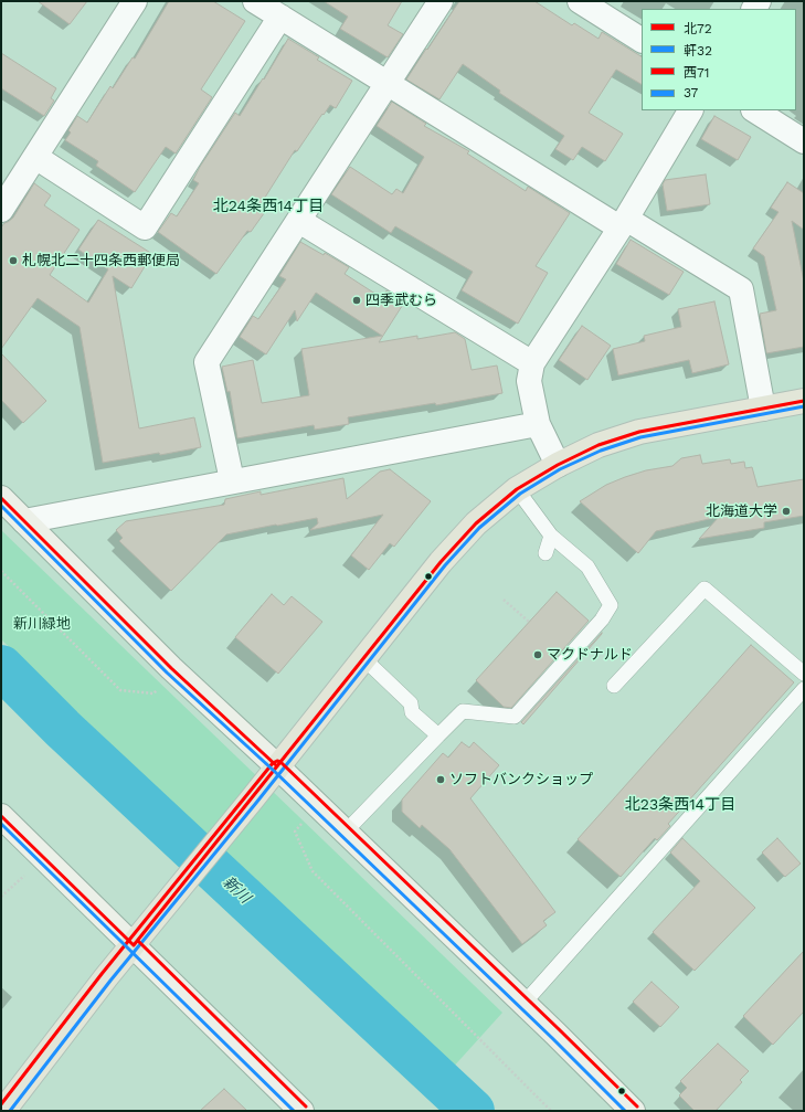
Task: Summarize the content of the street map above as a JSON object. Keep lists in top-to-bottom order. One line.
{"districts":["北24条西14丁目","北23条西14丁目"],"water":["新川"],"parks":["新川緑地"],"places":["札幌北二十四条西郵便局","四季武むら","北海道大学","マクドナルド","ソフトバンクショップ"],"lines":["transit line 北72","transit line 軒32","transit line 37","transit line 西71"],"legend":["北72","軒32","西71","37"]}
